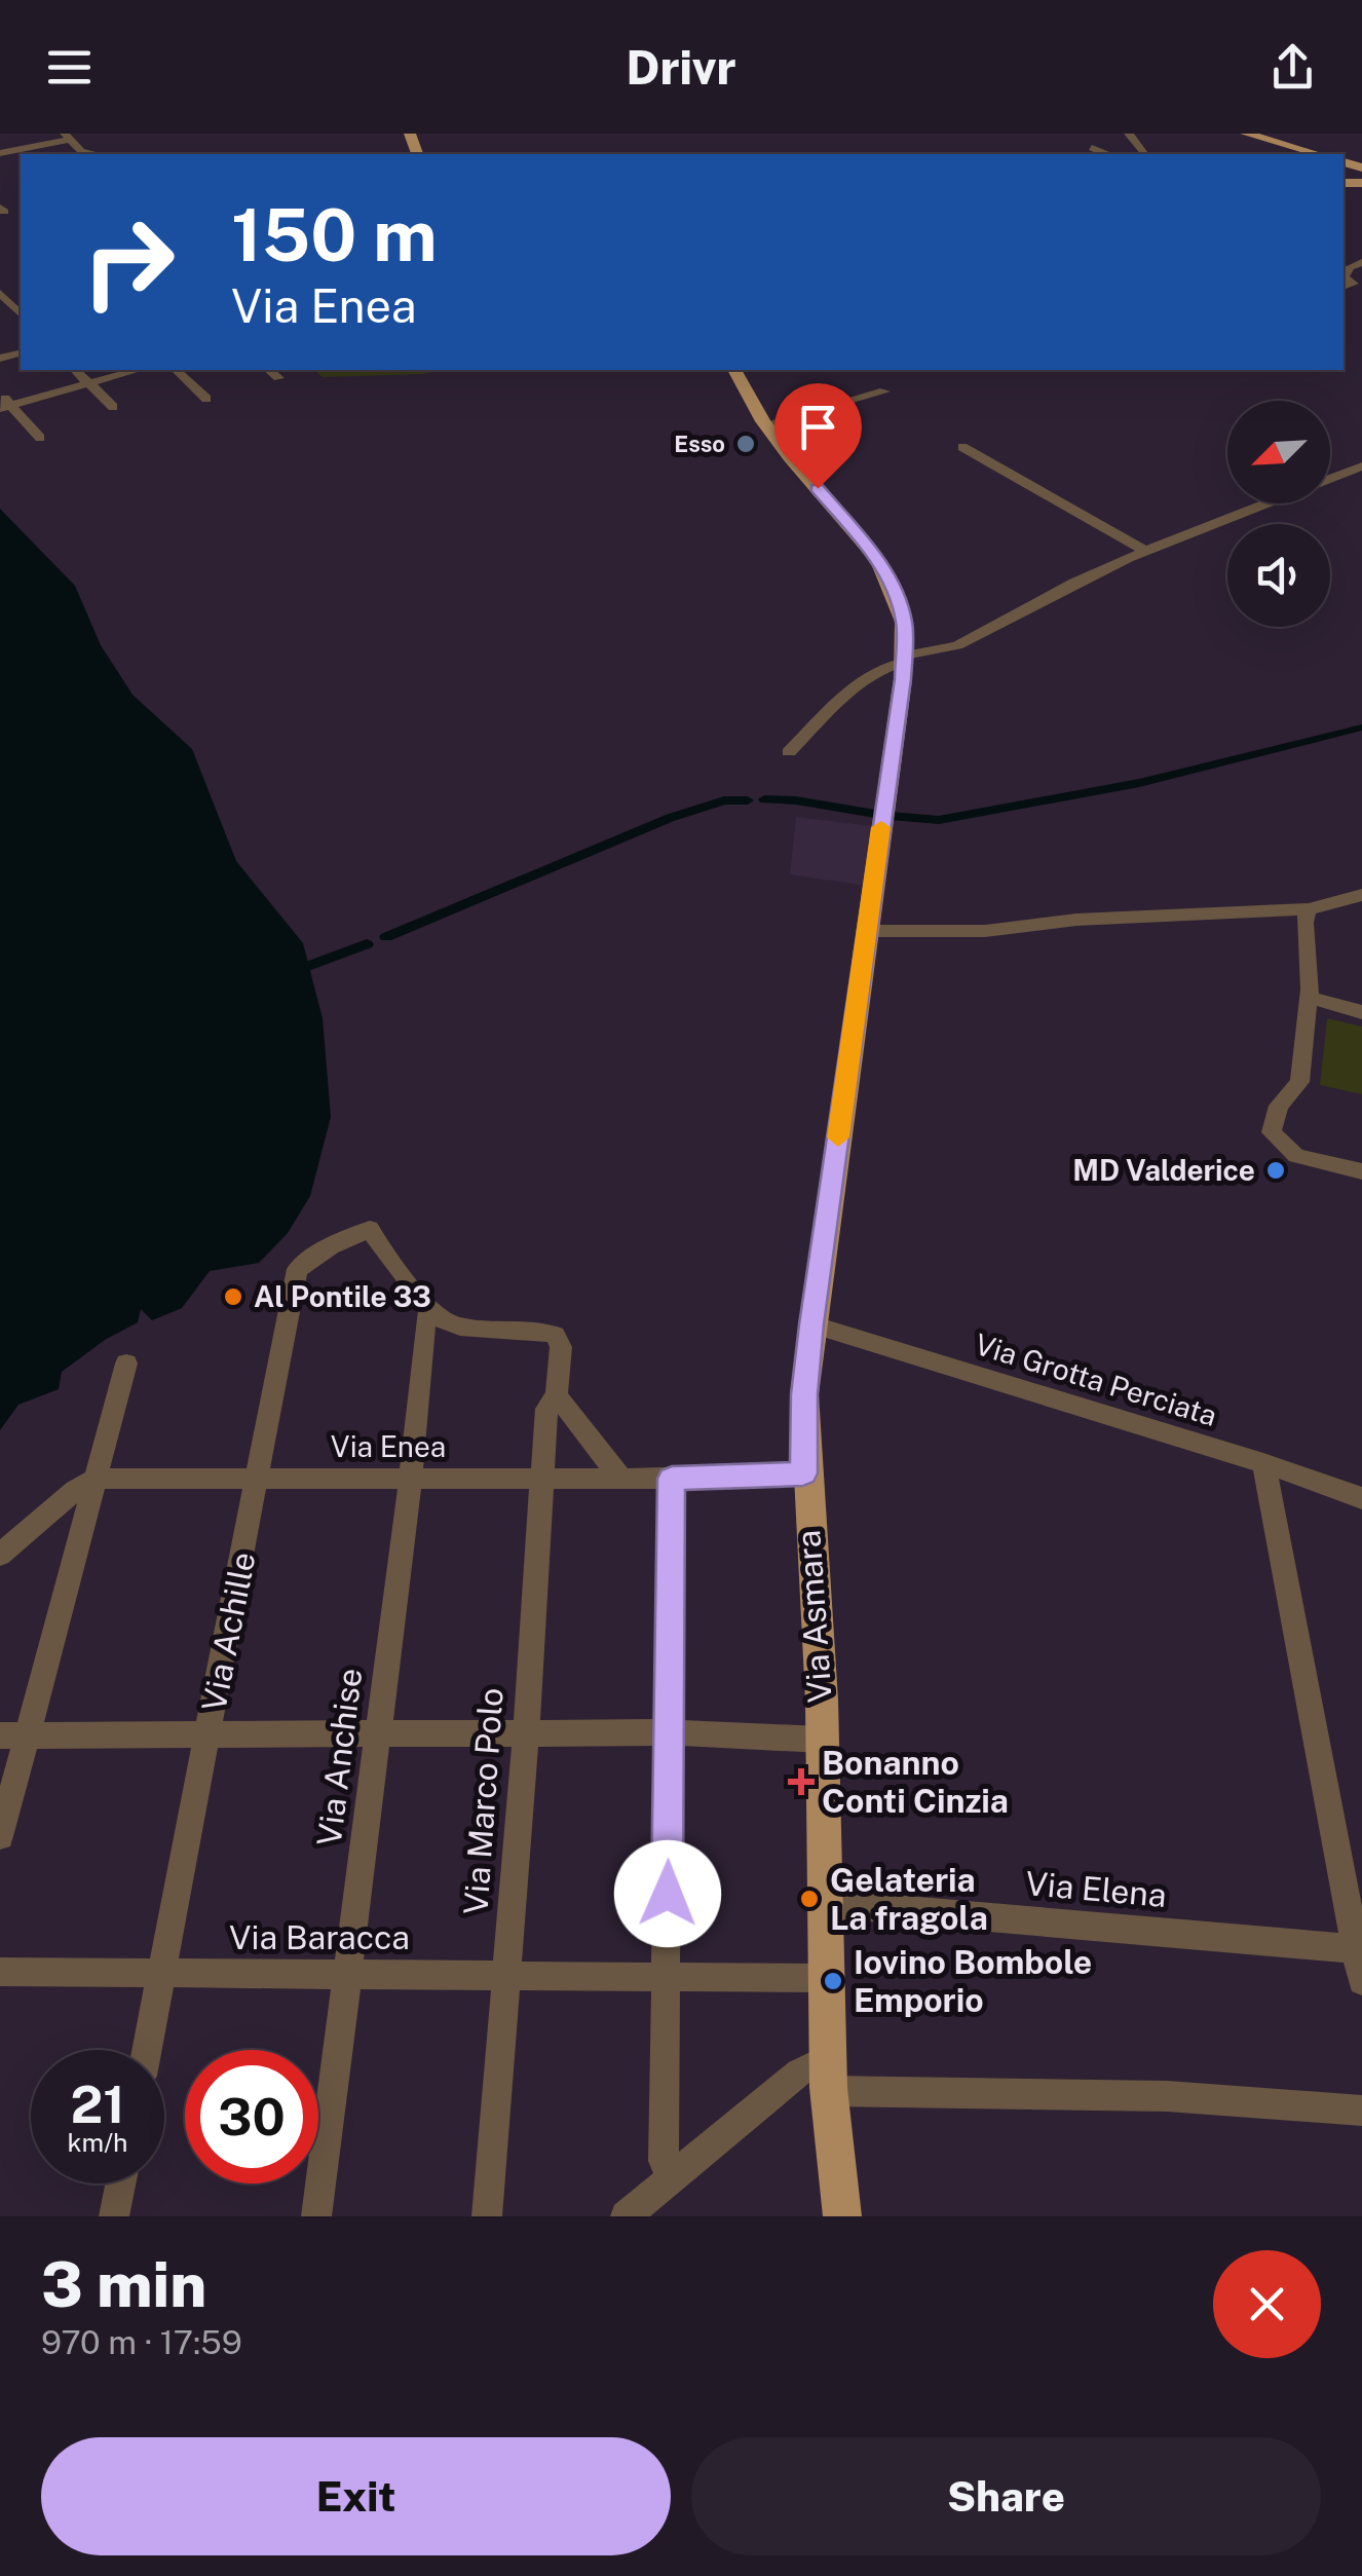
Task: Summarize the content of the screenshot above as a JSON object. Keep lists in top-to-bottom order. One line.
{"streets":{"main road":["Via Asmara"],"street":["Via Grotta Perciata","Via Enea","Via Achille","Via Anchise","Via Marco Polo","Via Elena","Via Baracca"]},"crossings":[["Via Grotta Perciata","Via Asmara"],["Via Enea","Via Asmara"],["Via Enea","Via Achille"],["Via Enea","Via Anchise"],["Via Enea","Via Marco Polo"],["Via Asmara","Via Elena"],["Via Asmara","Via Baracca"],["Via Achille","Via Anchise"],["Via Achille","Via Marco Polo"],["Via Achille","Via Baracca"],["Via Anchise","Via Marco Polo"],["Via Anchise","Via Baracca"],["Via Marco Polo","Via Baracca"]],"places":{"other":["Esso","MD Valderice","Al Pontile 33","Gelateria La fragola","Iovino Bombole Emporio"],"health":["Bonanno Conti Cinzia"]},"north":"bottom left","page":{"header":"Drivr","turn":["150 m","Via Enea"],"speed":"21 km/h","limit":"30","heading":["3 min","970 m · 17:59"],"buttons":["Exit","Share"]}}
